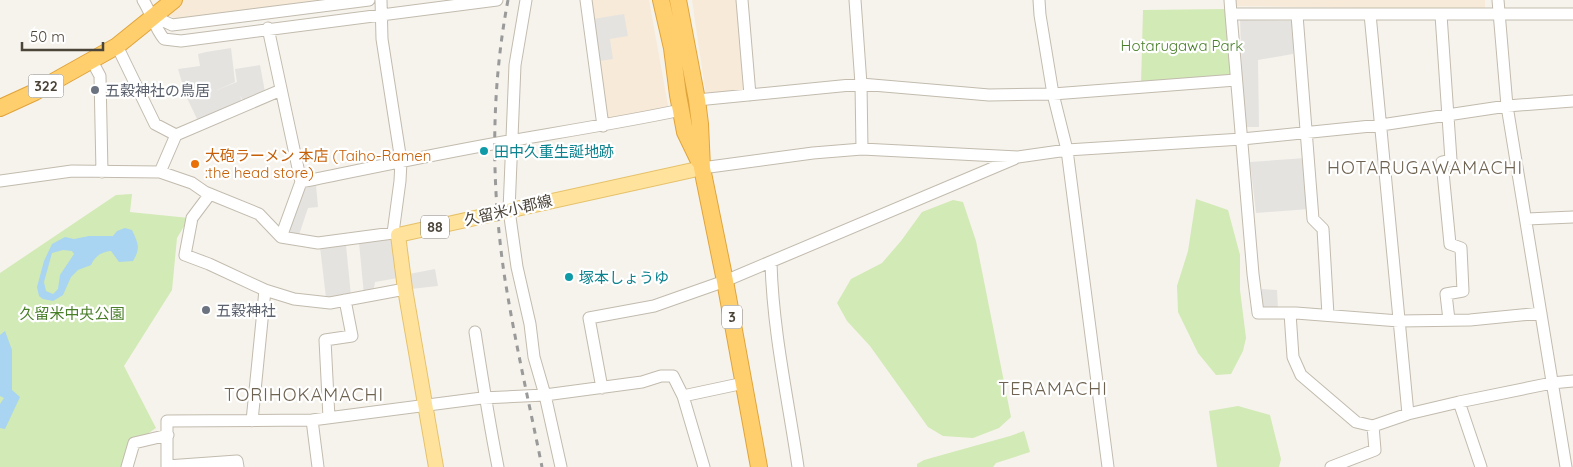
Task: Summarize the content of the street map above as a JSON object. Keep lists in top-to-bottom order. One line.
{"streets":{"highway":["322","3"],"main road":["久留米小郡線","88"]},"crossings":[["久留米小郡線","88"],["久留米小郡線","3"]],"districts":["HOTARUGAWAMACHI","TERAMACHI","TORIHOKAMACHI"],"parks":["Hotarugawa Park","久留米中央公園"],"places":["五穀神社の鳥居","田中久重生誕地跡","大砲ラーメン 本店 (Taiho-Ramen :the head store)","塚本しょうゆ","五穀神社"],"scale_bar":"50 m"}
